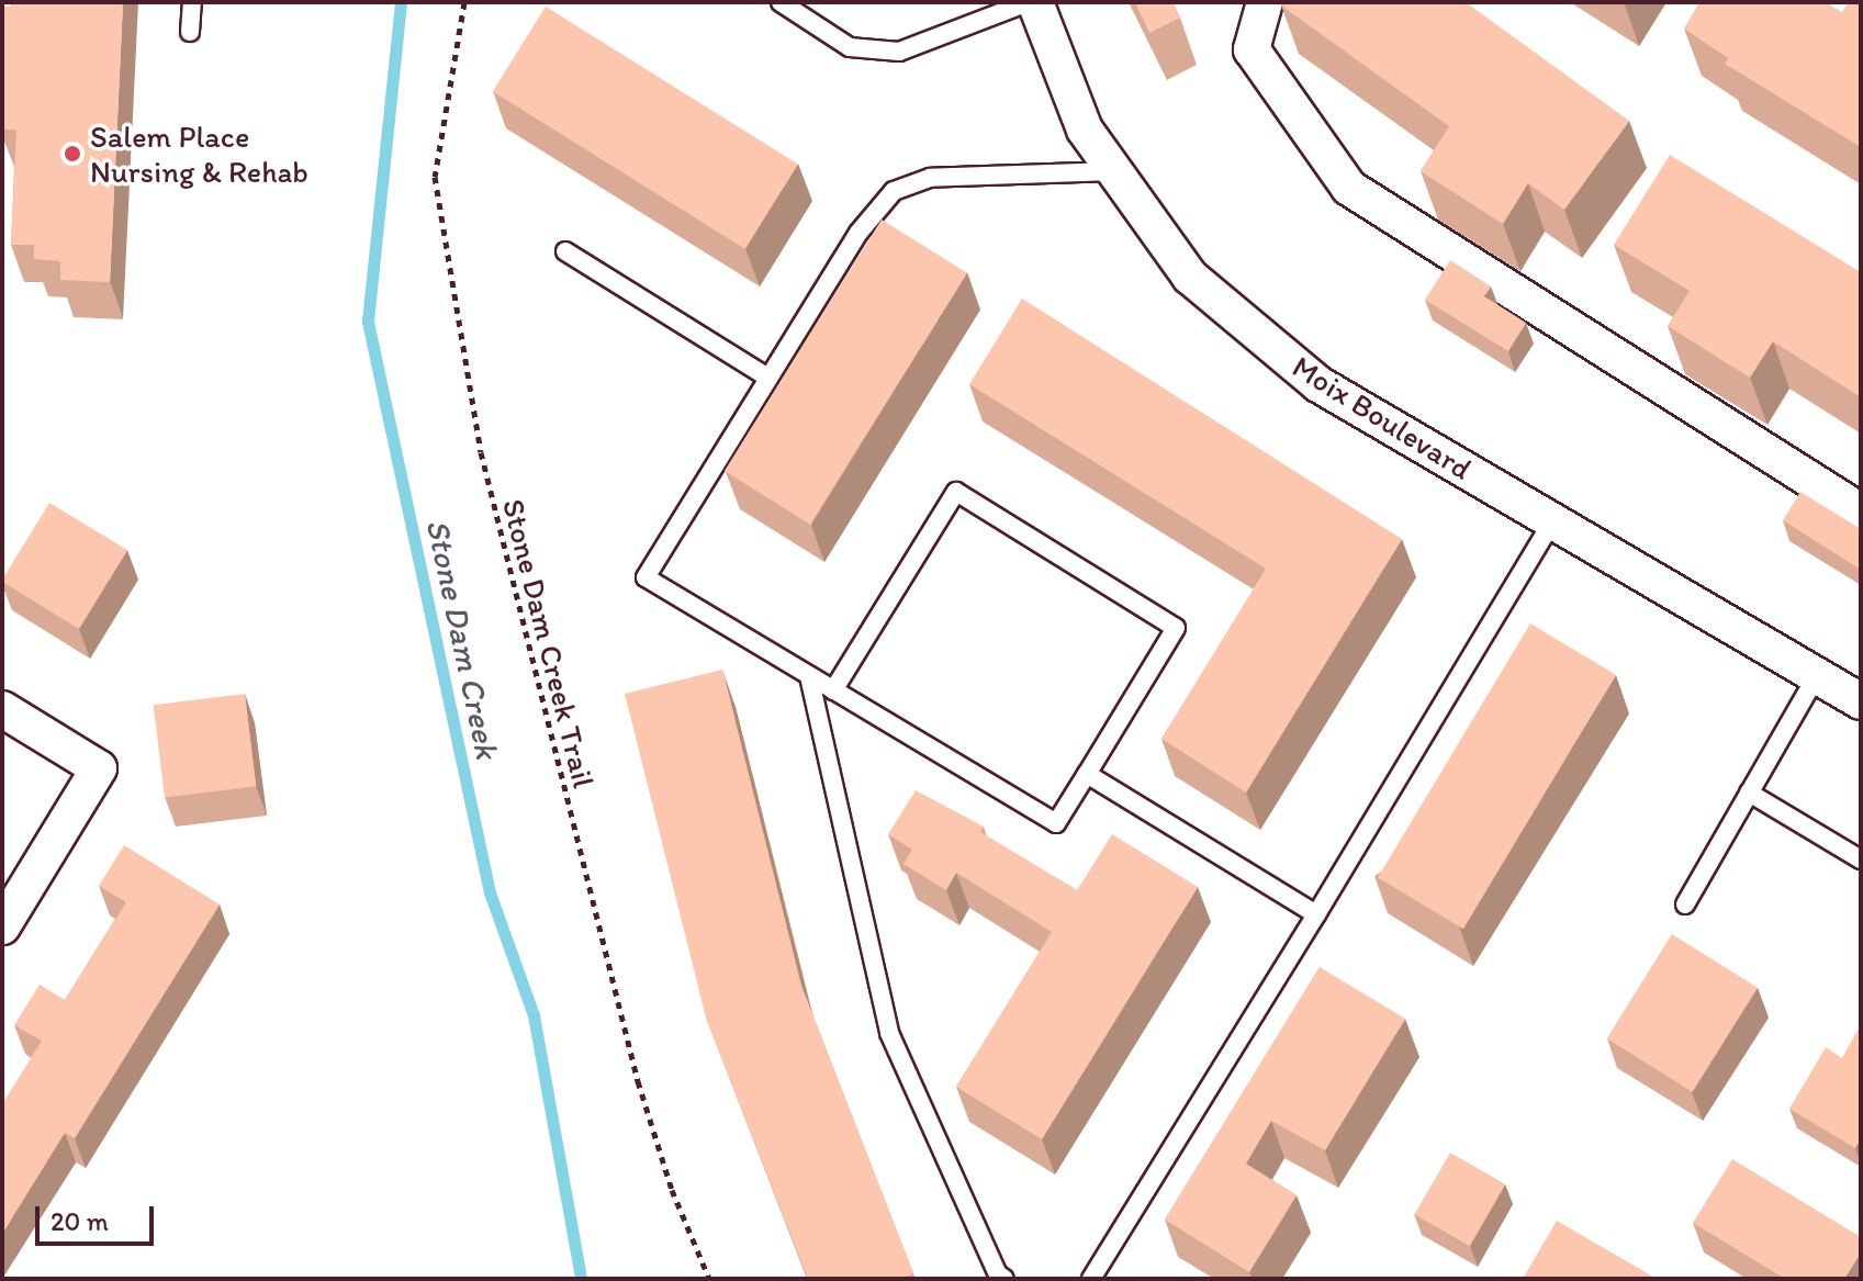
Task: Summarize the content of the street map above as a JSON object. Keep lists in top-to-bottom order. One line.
{"streets":{"street":["Moix Boulevard"],"path":["Stone Dam Creek Trail"]},"water":["Stone Dam Creek"],"places":["Salem Place Nursing & Rehab"],"scale_bar":"20 m"}
